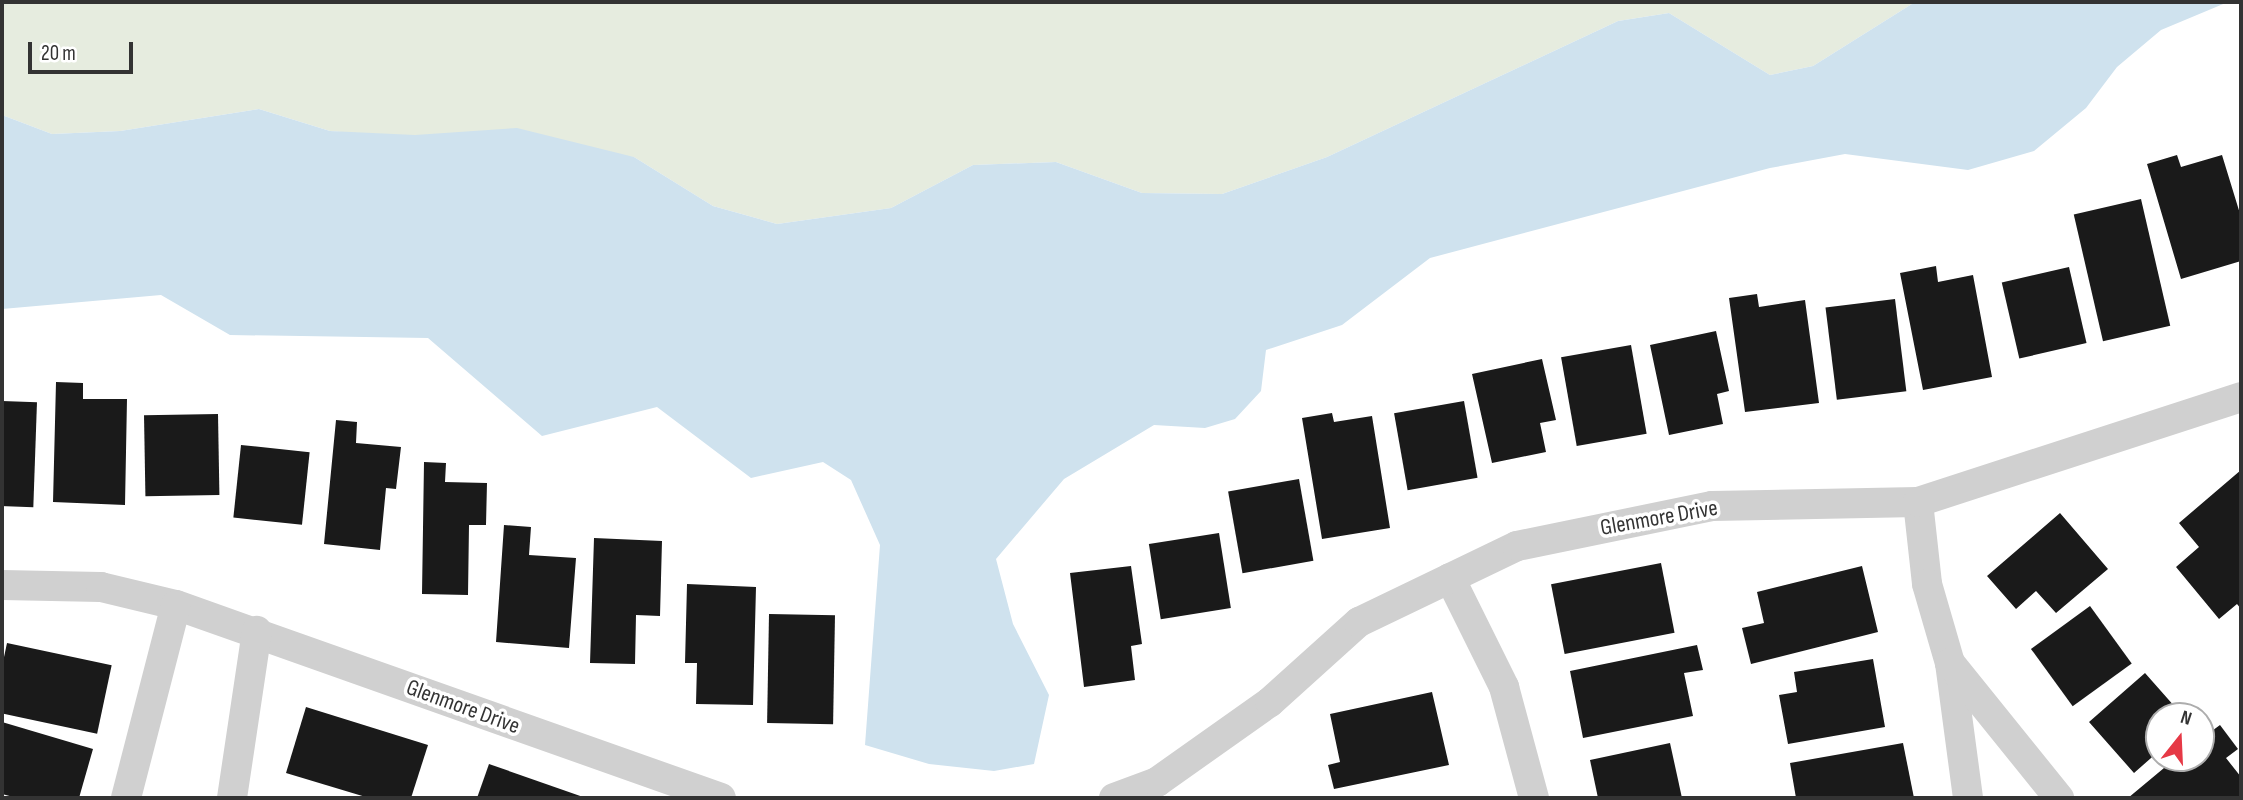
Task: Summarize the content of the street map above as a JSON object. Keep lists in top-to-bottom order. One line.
{"streets":{"street":["Glenmore Drive"]},"scale_bar":"20 m","north":"top"}
